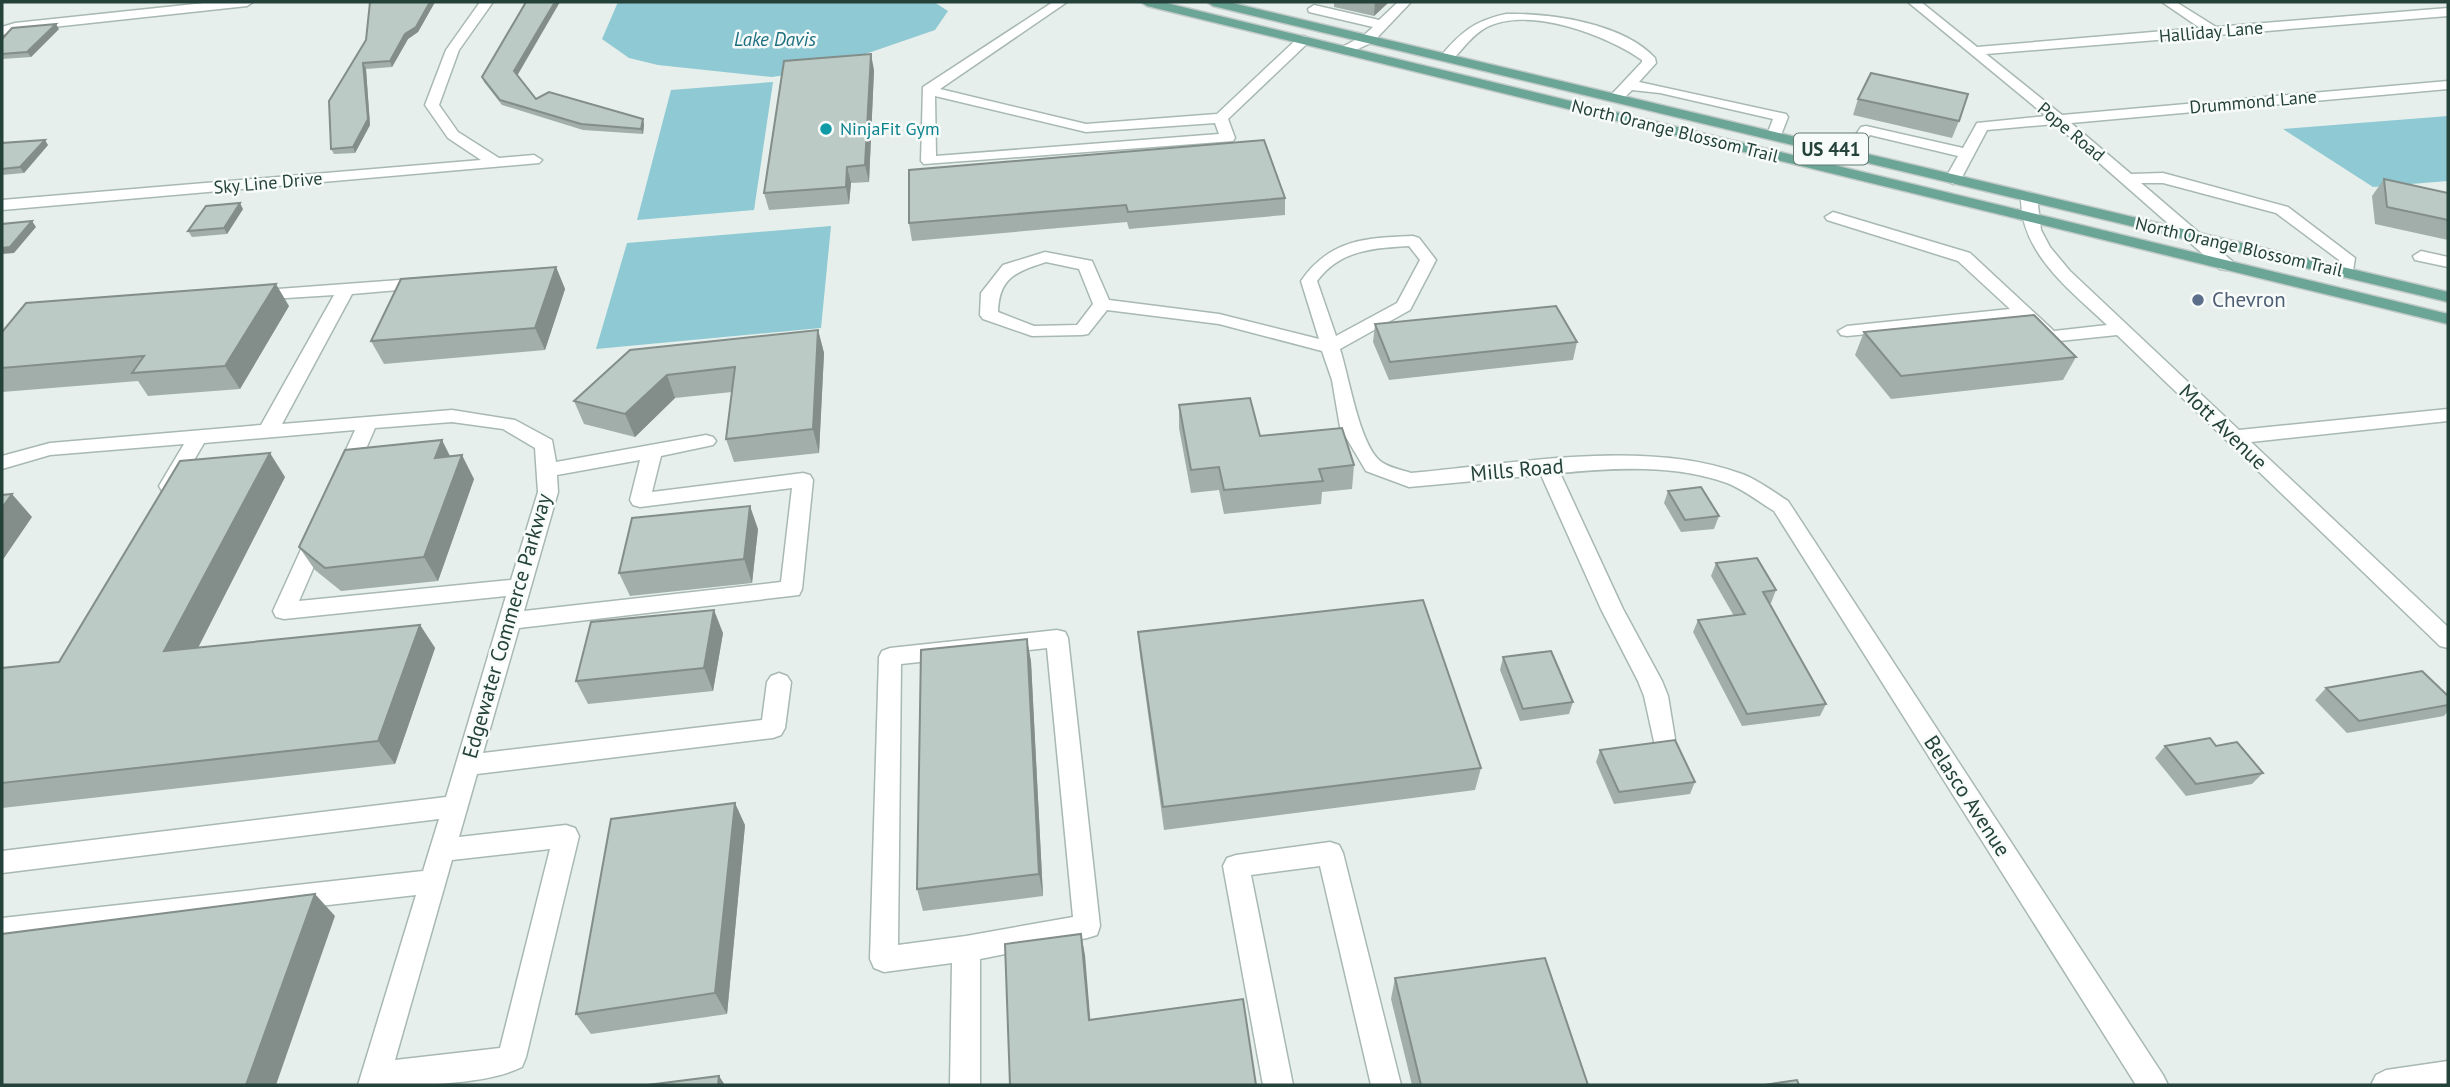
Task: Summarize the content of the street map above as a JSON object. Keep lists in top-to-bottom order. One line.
{"streets":{"main road":["North Orange Blossom Trail","US 441"],"street":["Halliday Lane","Drummond Lane","Pope Road","Sky Line Drive","Mott Avenue","Mills Road","Edgewater Commerce Parkway","Belasco Avenue"]},"crossings":[["Halliday Lane","Pope Road"],["Drummond Lane","Pope Road"],["North Orange Blossom Trail","Pope Road"],["North Orange Blossom Trail","Mott Avenue"],["Mills Road","Belasco Avenue"]],"water":["Lake Davis"],"places":["NinjaFit Gym","Chevron"]}
